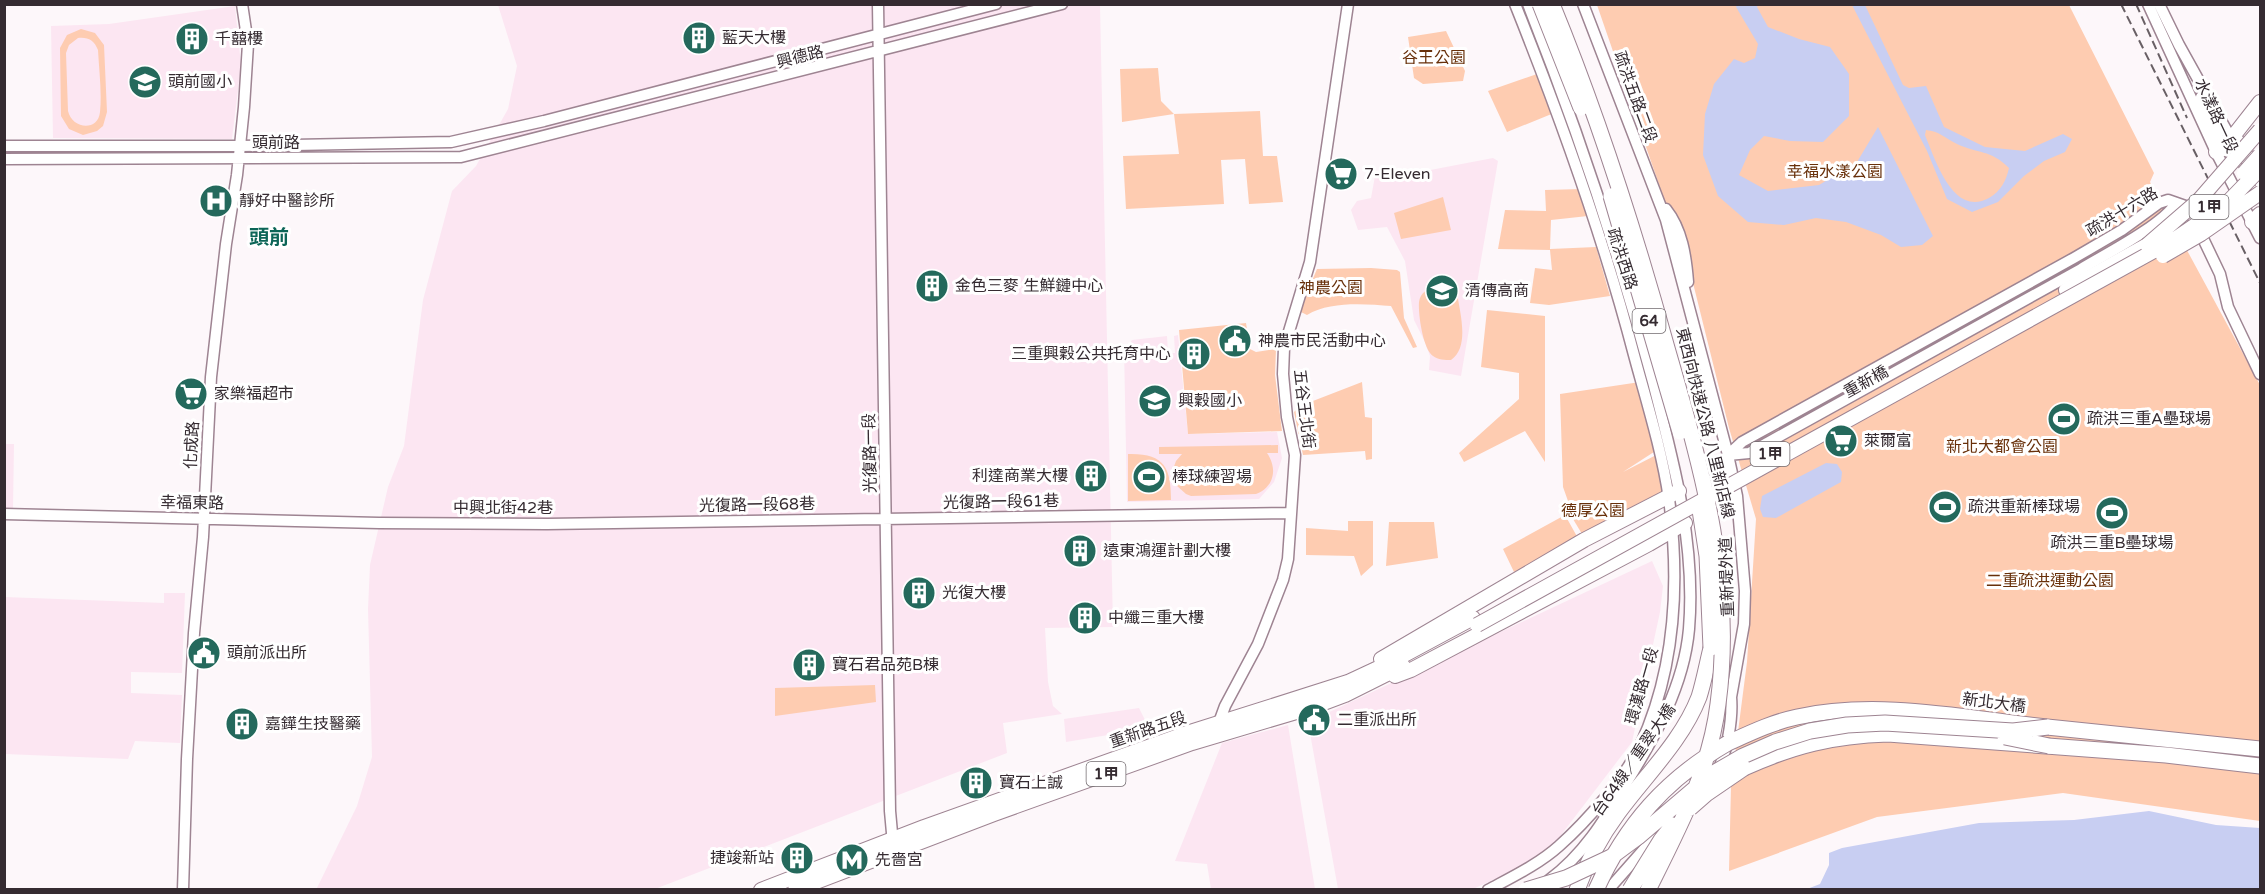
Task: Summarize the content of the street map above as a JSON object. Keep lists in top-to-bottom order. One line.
{"streets":{"highway":["64","東西向快速公路 八里新店線","新北大橋","台64線／重翠大橋"],"main road":["1甲","重新橋","重新路五段"],"street":["興德路","疏洪五路二段","水漾路一段","頭前路","疏洪十六路","疏洪西路","五谷王北街","化成路","光復路一段","光復路一段61巷","幸福東路","光復路一段68巷","中興北街42巷","重新堤外道","環漢路一段"]},"crossings":[["興德路","頭前路"],["興德路","光復路一段"],["疏洪五路二段","疏洪十六路"],["疏洪五路二段","重新堤外道"],["頭前路","化成路"],["疏洪十六路","重新堤外道"],["疏洪西路","環漢路一段"],["64","東西向快速公路 八里新店線"],["64","台64線／重翠大橋"],["重新橋","重新路五段"],["五谷王北街","光復路一段61巷"],["五谷王北街","重新路五段"],["東西向快速公路 八里新店線","台64線／重翠大橋"],["化成路","幸福東路"],["光復路一段","光復路一段61巷"],["光復路一段","光復路一段68巷"],["光復路一段","重新路五段"],["光復路一段61巷","光復路一段68巷"],["幸福東路","中興北街42巷"],["光復路一段68巷","中興北街42巷"]],"districts":["頭前"],"parks":["谷王公園","幸福水漾公園","神農公園","新北大都會公園","德厚公園","二重疏洪運動公園"],"places":{"building":["藍天大樓","千囍樓","金色三麥 生鮮鏈中心","三重興穀公共托育中心","利達商業大樓","遠東鴻運計劃大樓","光復大樓","中纖三重大樓","寶石君品苑B棟","嘉鏵生技醫藥","寶石上誠","捷竣新站"],"school or university":["頭前國小","清傳高商","興穀國小"],"supermarket":["7-Eleven","家樂福超市","萊爾富"],"hospital":["靜好中醫診所"],"public building":["神農市民活動中心","頭前派出所","二重派出所"],"sports":["疏洪三重A壘球場","棒球練習場","疏洪重新棒球場","疏洪三重B壘球場"],"metro station":["先嗇宮"]}}
